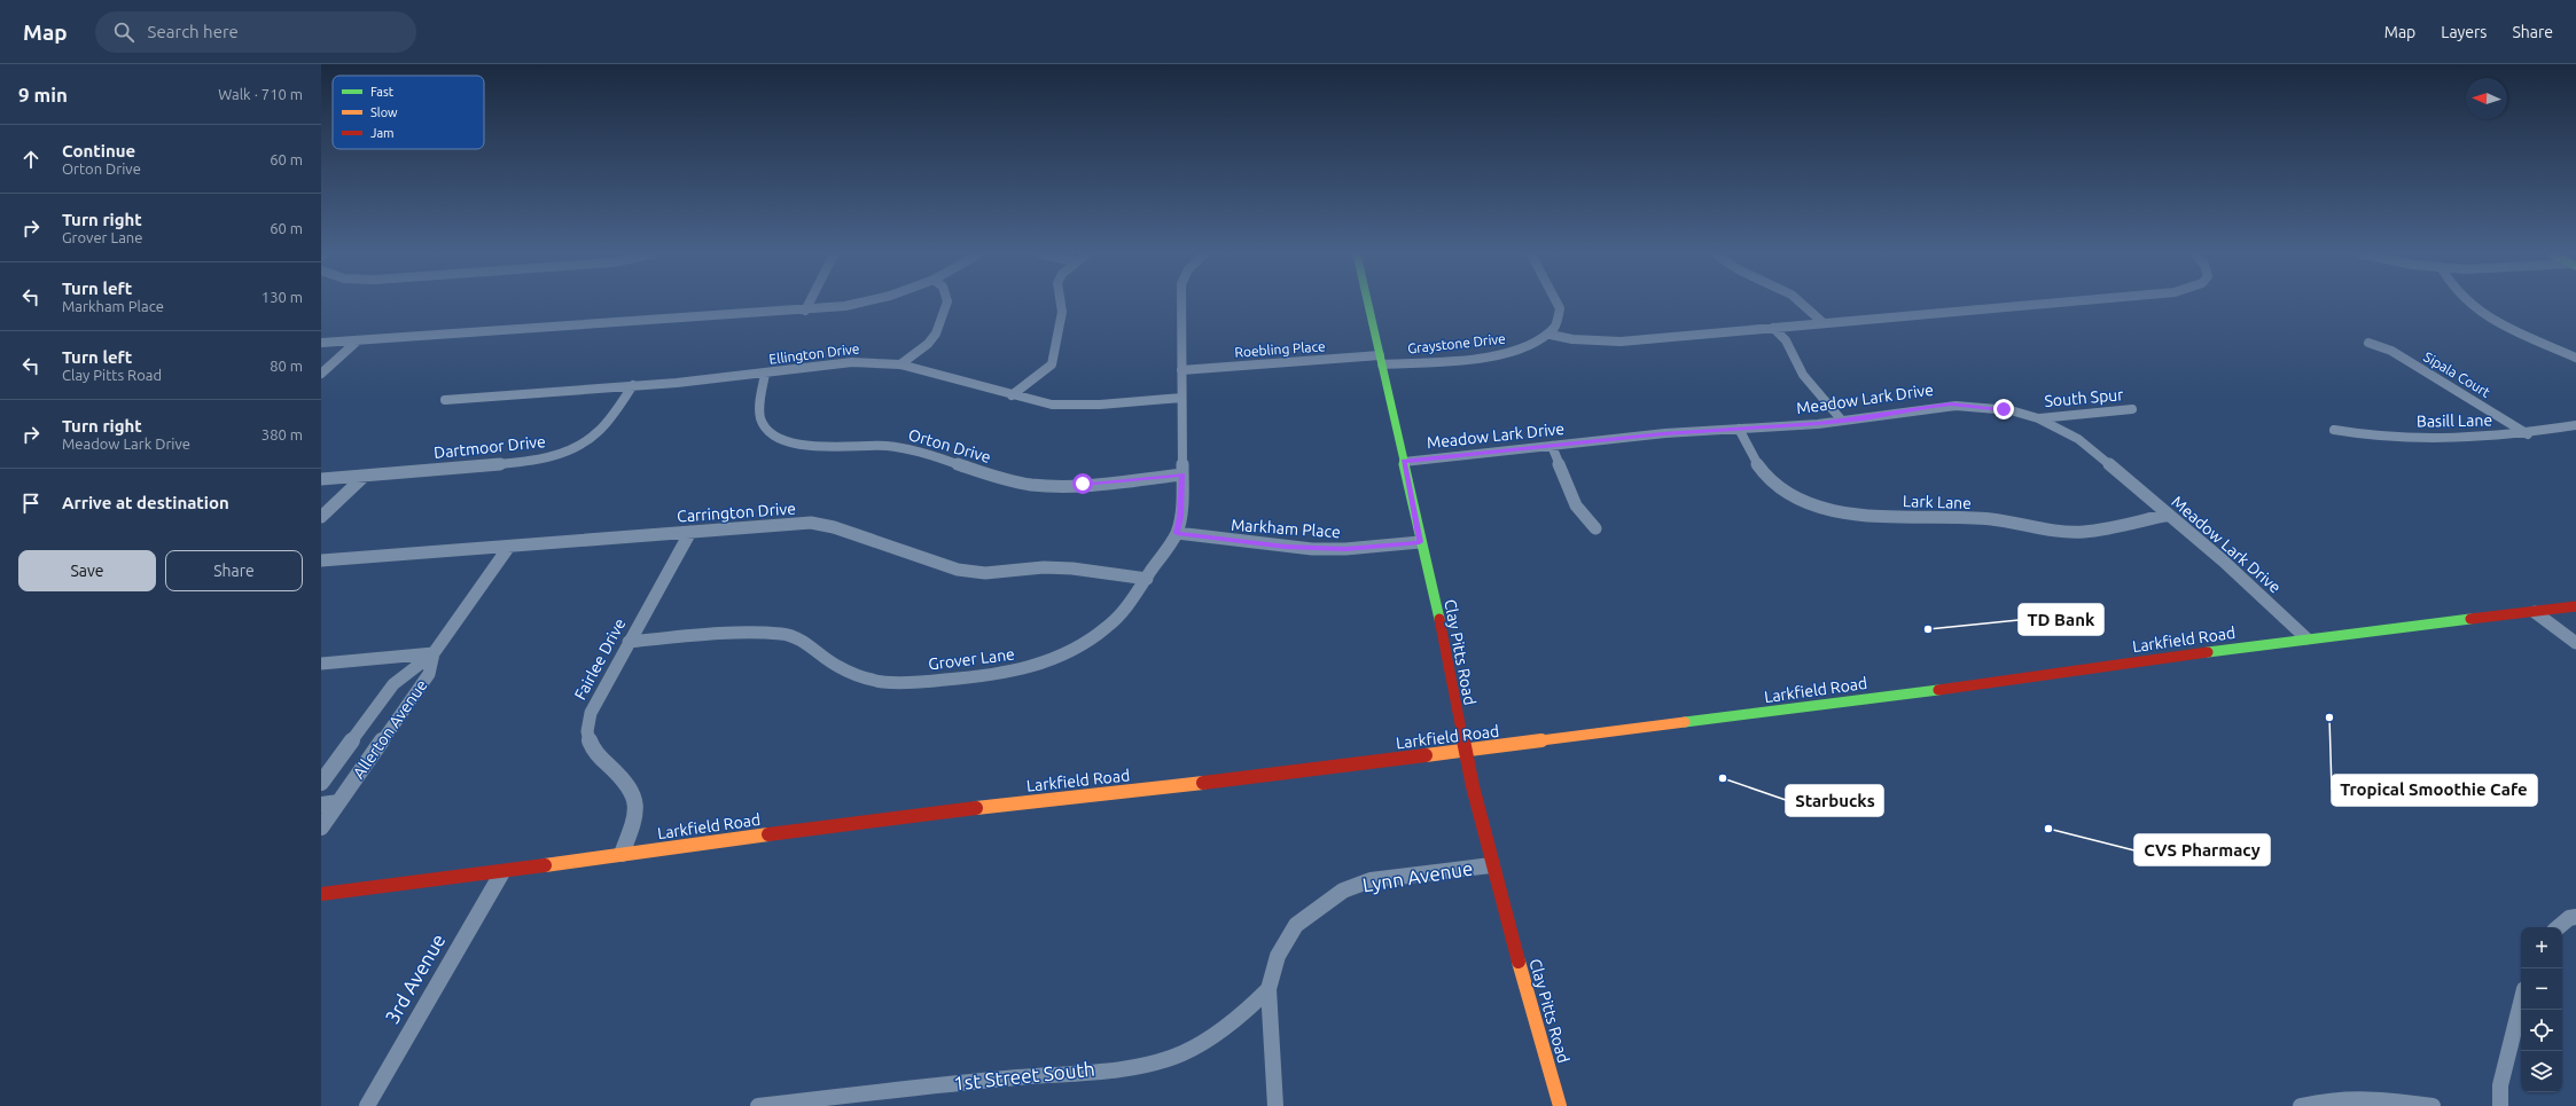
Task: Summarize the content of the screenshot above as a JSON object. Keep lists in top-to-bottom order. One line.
{"streets":{"main road":["Larkfield Road","Clay Pitts Road"],"street":["Graystone Drive","Roebling Place","Ellington Drive","Sipala Court","South Spur","Meadow Lark Drive","Basill Lane","Orton Drive","Dartmoor Drive","Lark Lane","Carrington Drive","Markham Place","Fairlee Drive","Grover Lane","Allerton Avenue","Lynn Avenue","3rd Avenue","1st Street South"]},"crossings":[["Graystone Drive","Roebling Place"],["Graystone Drive","Clay Pitts Road"],["Roebling Place","Clay Pitts Road"],["Roebling Place","Grover Lane"],["Ellington Drive","Orton Drive"],["Ellington Drive","Dartmoor Drive"],["Ellington Drive","Grover Lane"],["Sipala Court","Basill Lane"],["South Spur","Meadow Lark Drive"],["Meadow Lark Drive","Lark Lane"],["Meadow Lark Drive","Larkfield Road"],["Meadow Lark Drive","Clay Pitts Road"],["Orton Drive","Grover Lane"],["Carrington Drive","Fairlee Drive"],["Carrington Drive","Grover Lane"],["Carrington Drive","Allerton Avenue"],["Markham Place","Clay Pitts Road"],["Markham Place","Grover Lane"],["Larkfield Road","Clay Pitts Road"],["Larkfield Road","Fairlee Drive"],["Larkfield Road","3rd Avenue"],["Clay Pitts Road","Lynn Avenue"],["Fairlee Drive","Grover Lane"],["Lynn Avenue","1st Street South"]],"places":["TD Bank","Tropical Smoothie Cafe","Starbucks","CVS Pharmacy"],"legend":["Fast","Slow","Jam"],"north":"left","page":{"header":"Map","search":"Search here","nav":["Map","Layers","Share"],"heading":["9 min","Walk · 710 m"],"list":[["Continue","Orton Drive","60 m"],["Turn right","Grover Lane","60 m"],["Turn left","Markham Place","130 m"],["Turn left","Clay Pitts Road","80 m"],["Turn right","Meadow Lark Drive","380 m"],"Arrive at destination"],"buttons":["Save","Share"],"map_buttons":["+","−"]}}
